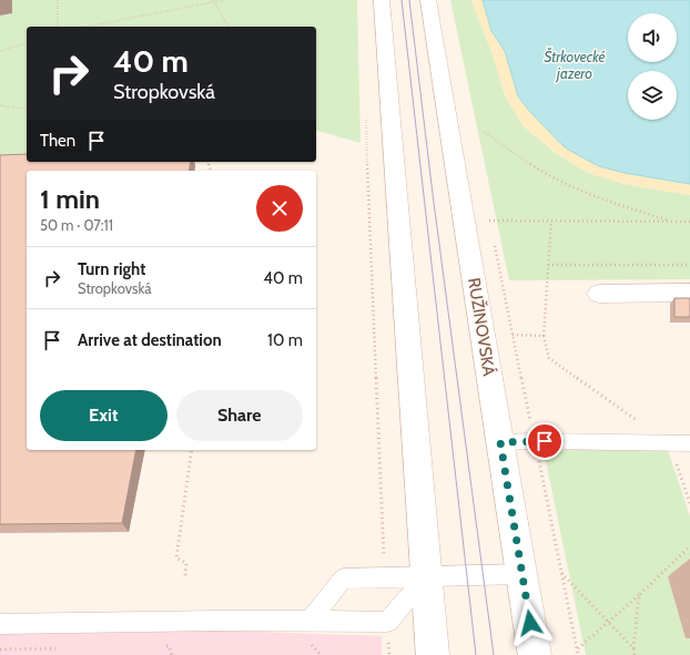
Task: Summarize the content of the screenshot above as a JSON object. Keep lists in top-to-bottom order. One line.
{"streets":{"street":["RUŽINOVSKÁ"]},"water":["Štrkovecké jazero"],"page":{"turn":["40 m","Stropkovská"],"then":"Then","heading":["1 min","50 m · 07:11"],"list":[{"name":"Turn right","note":"Stropkovská","value":"40 m"},{"name":"Arrive at destination","value":"10 m"}],"buttons":["Exit","Share"]}}
